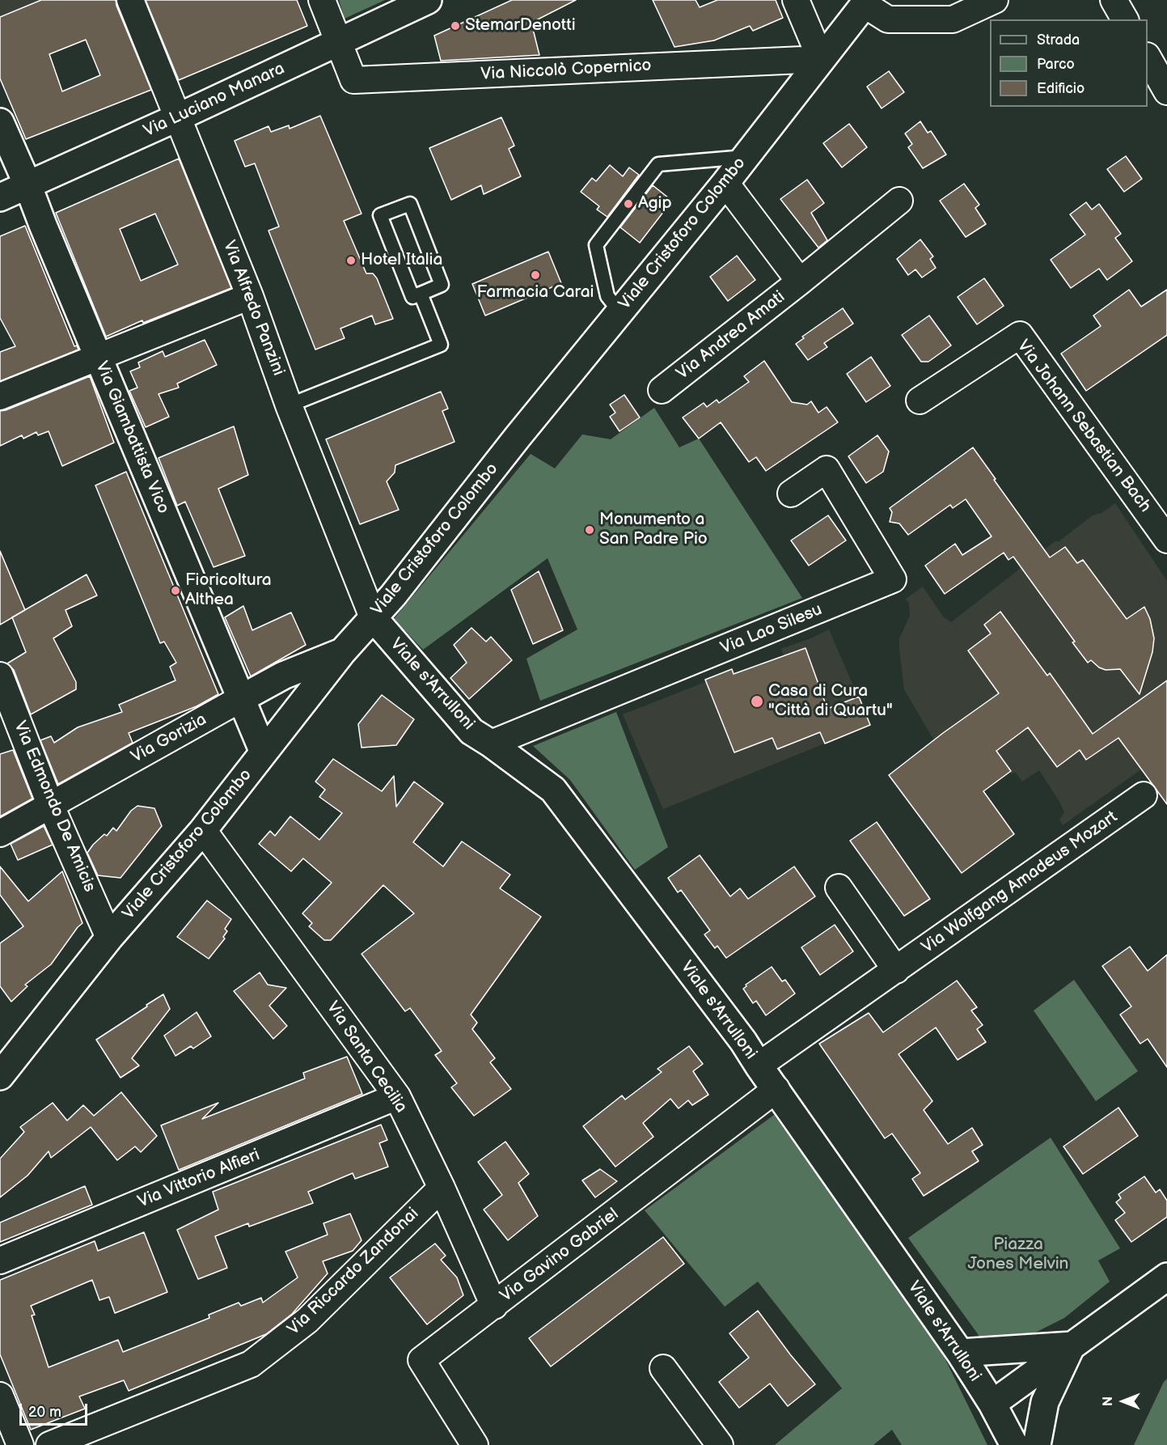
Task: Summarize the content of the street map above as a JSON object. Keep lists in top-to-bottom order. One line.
{"streets":{"street":["Via Niccolò Copernico","Via Luciano Manara","Viale Cristoforo Colombo","Via Alfredo Panzini","Via Andrea Amati","Via Johann Sebastian Bach","Via Giambattista Vico","Via Lao Silesu","Viale s'Arrulloni","Via Gorizia","Via Edmondo De Amicis","Via Wolfgang Amadeus Mozart","Via Santa Cecilia","Via Vittorio Alfieri","Via Gavino Gabriel","Via Riccardo Zandonai"]},"crossings":[["Via Niccolò Copernico","Via Luciano Manara"],["Via Niccolò Copernico","Viale Cristoforo Colombo"],["Via Luciano Manara","Via Alfredo Panzini"],["Via Luciano Manara","Via Giambattista Vico"],["Viale Cristoforo Colombo","Via Alfredo Panzini"],["Viale Cristoforo Colombo","Via Andrea Amati"],["Viale Cristoforo Colombo","Via Giambattista Vico"],["Viale Cristoforo Colombo","Viale s'Arrulloni"],["Viale Cristoforo Colombo","Via Gorizia"],["Viale Cristoforo Colombo","Via Edmondo De Amicis"],["Viale Cristoforo Colombo","Via Santa Cecilia"],["Via Alfredo Panzini","Viale s'Arrulloni"],["Via Giambattista Vico","Via Gorizia"],["Via Lao Silesu","Viale s'Arrulloni"],["Viale s'Arrulloni","Via Wolfgang Amadeus Mozart"],["Viale s'Arrulloni","Via Gavino Gabriel"],["Via Gorizia","Via Edmondo De Amicis"],["Via Santa Cecilia","Via Vittorio Alfieri"],["Via Santa Cecilia","Via Gavino Gabriel"],["Via Santa Cecilia","Via Riccardo Zandonai"]],"parks":["Piazza Jones Melvin"],"places":["StemarDenotti","Agip","Hotel Italia","Farmacia Carai","Monumento a San Padre Pio","Fioricoltura Althea","Casa di Cura \"Città di Quartu\""],"legend":["Strada","Parco","Edificio"],"scale_bar":"20 m","north":"left"}
